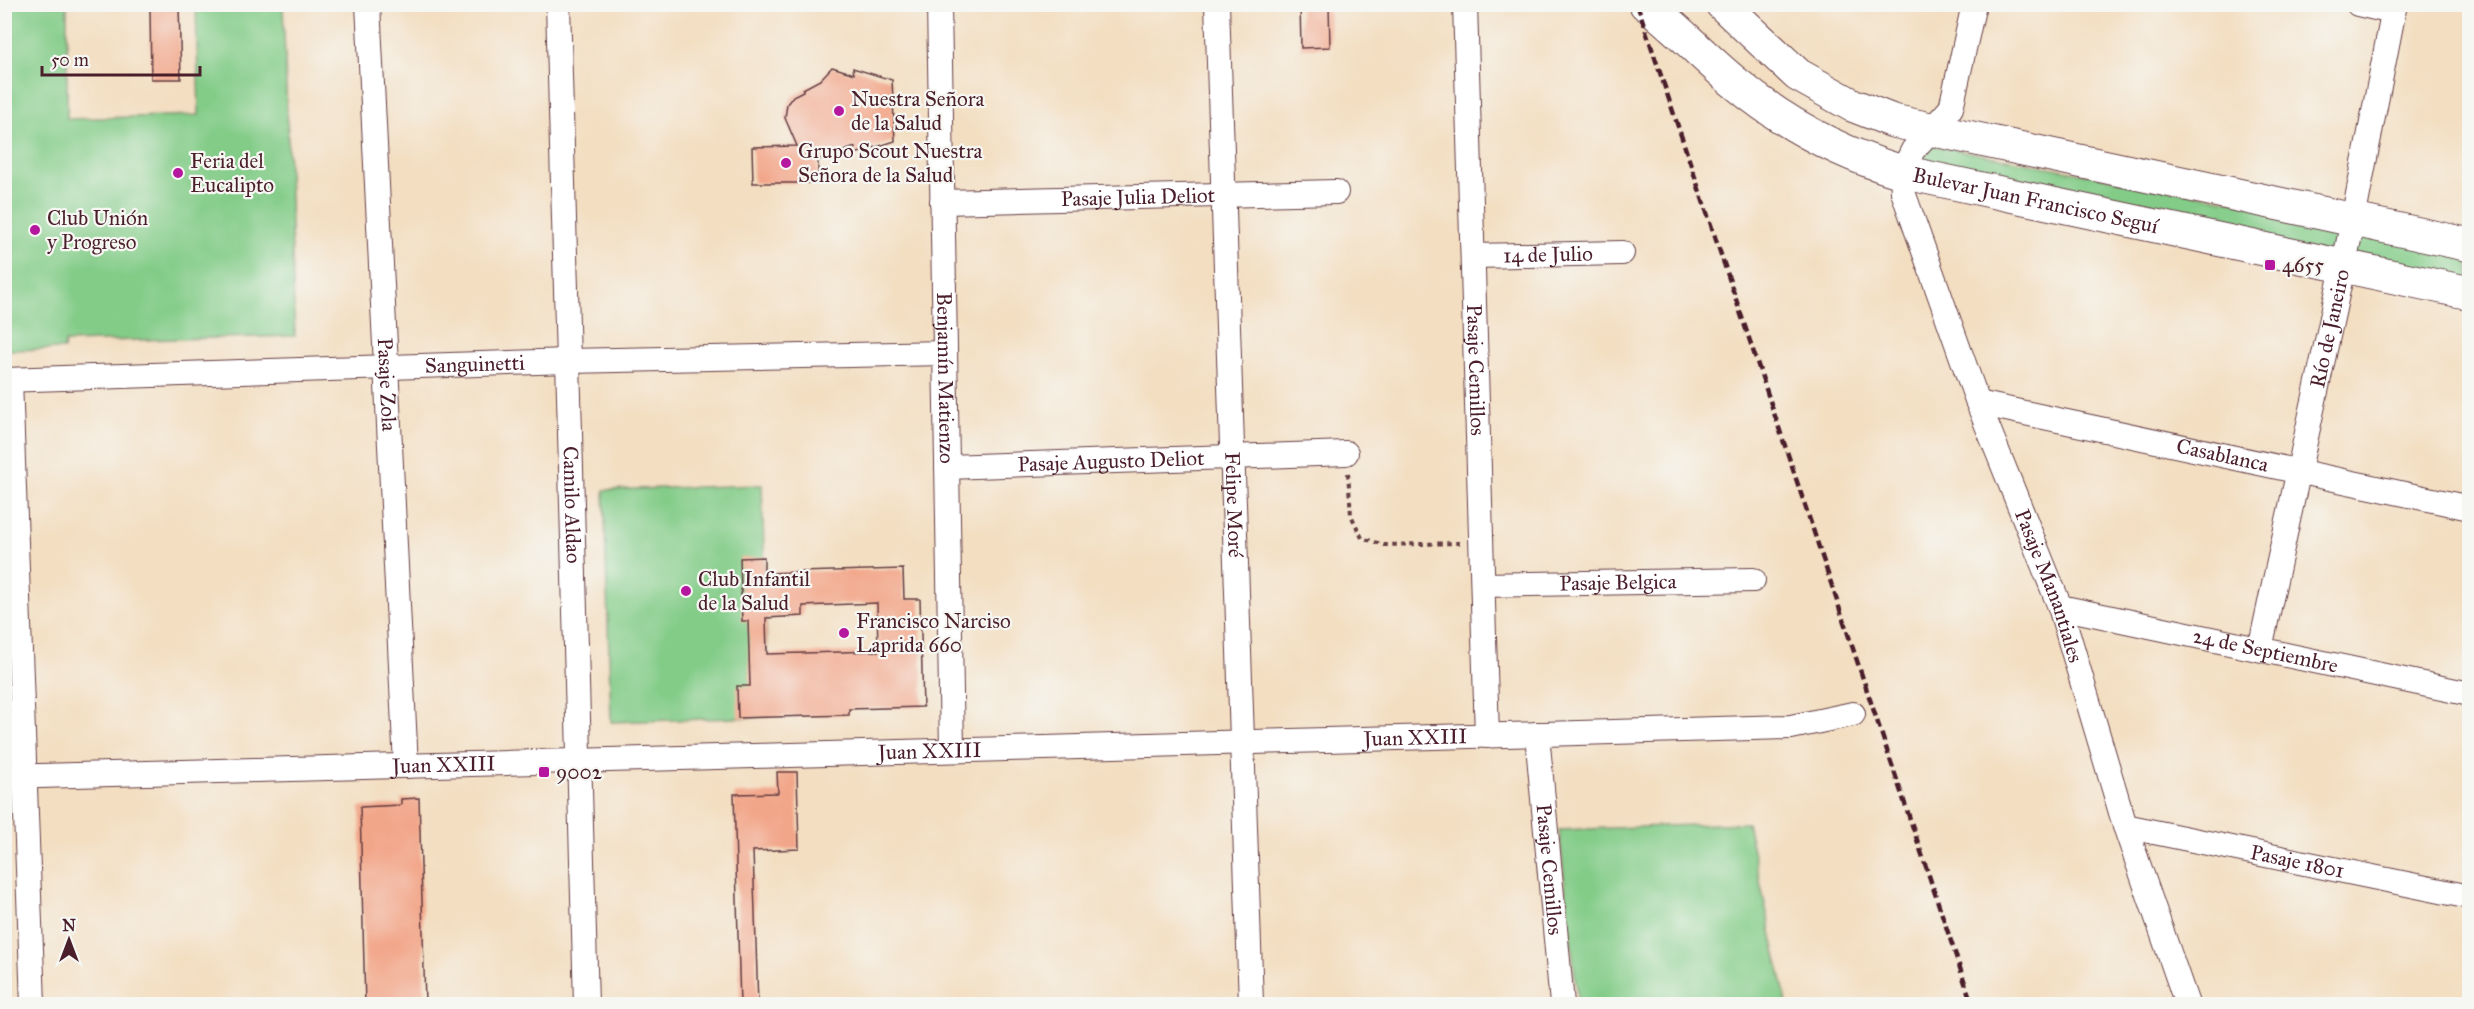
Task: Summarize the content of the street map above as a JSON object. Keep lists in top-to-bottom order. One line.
{"streets":{"main road":["Bulevar Juan Francisco Seguí"],"street":["Pasaje Julia Deliot","14 de Julio","Río de Janeiro","Sanguinetti","Pasaje Cemillos","Benjamín Matienzo","Pasaje Zola","Casablanca","Pasaje Augusto Deliot","Felipe Moré","Camilo Aldao","Pasaje Belgica","Pasaje Manantiales","24 de Septiembre","Juan XXIII","Pasaje 1801"]},"crossings":[["Pasaje Julia Deliot","Benjamín Matienzo"],["Pasaje Julia Deliot","Felipe Moré"],["Bulevar Juan Francisco Seguí","Río de Janeiro"],["Bulevar Juan Francisco Seguí","Pasaje Manantiales"],["14 de Julio","Pasaje Cemillos"],["Río de Janeiro","Casablanca"],["Río de Janeiro","24 de Septiembre"],["Sanguinetti","Benjamín Matienzo"],["Sanguinetti","Pasaje Zola"],["Sanguinetti","Camilo Aldao"],["Pasaje Cemillos","Pasaje Belgica"],["Pasaje Cemillos","Juan XXIII"],["Benjamín Matienzo","Pasaje Augusto Deliot"],["Benjamín Matienzo","Juan XXIII"],["Pasaje Zola","Juan XXIII"],["Casablanca","Pasaje Manantiales"],["Pasaje Augusto Deliot","Felipe Moré"],["Felipe Moré","Juan XXIII"],["Camilo Aldao","Juan XXIII"],["Pasaje Manantiales","24 de Septiembre"],["Pasaje Manantiales","Pasaje 1801"]],"places":{"other":["Nuestra Señora de la Salud","Grupo Scout Nuestra Señora de la Salud","Feria del Eucalipto","Club Unión y Progreso","Club Infantil de la Salud","Francisco Narciso Laprida 660"],"transit":["4655","9002"]},"scale_bar":"50 m","north":"top"}
